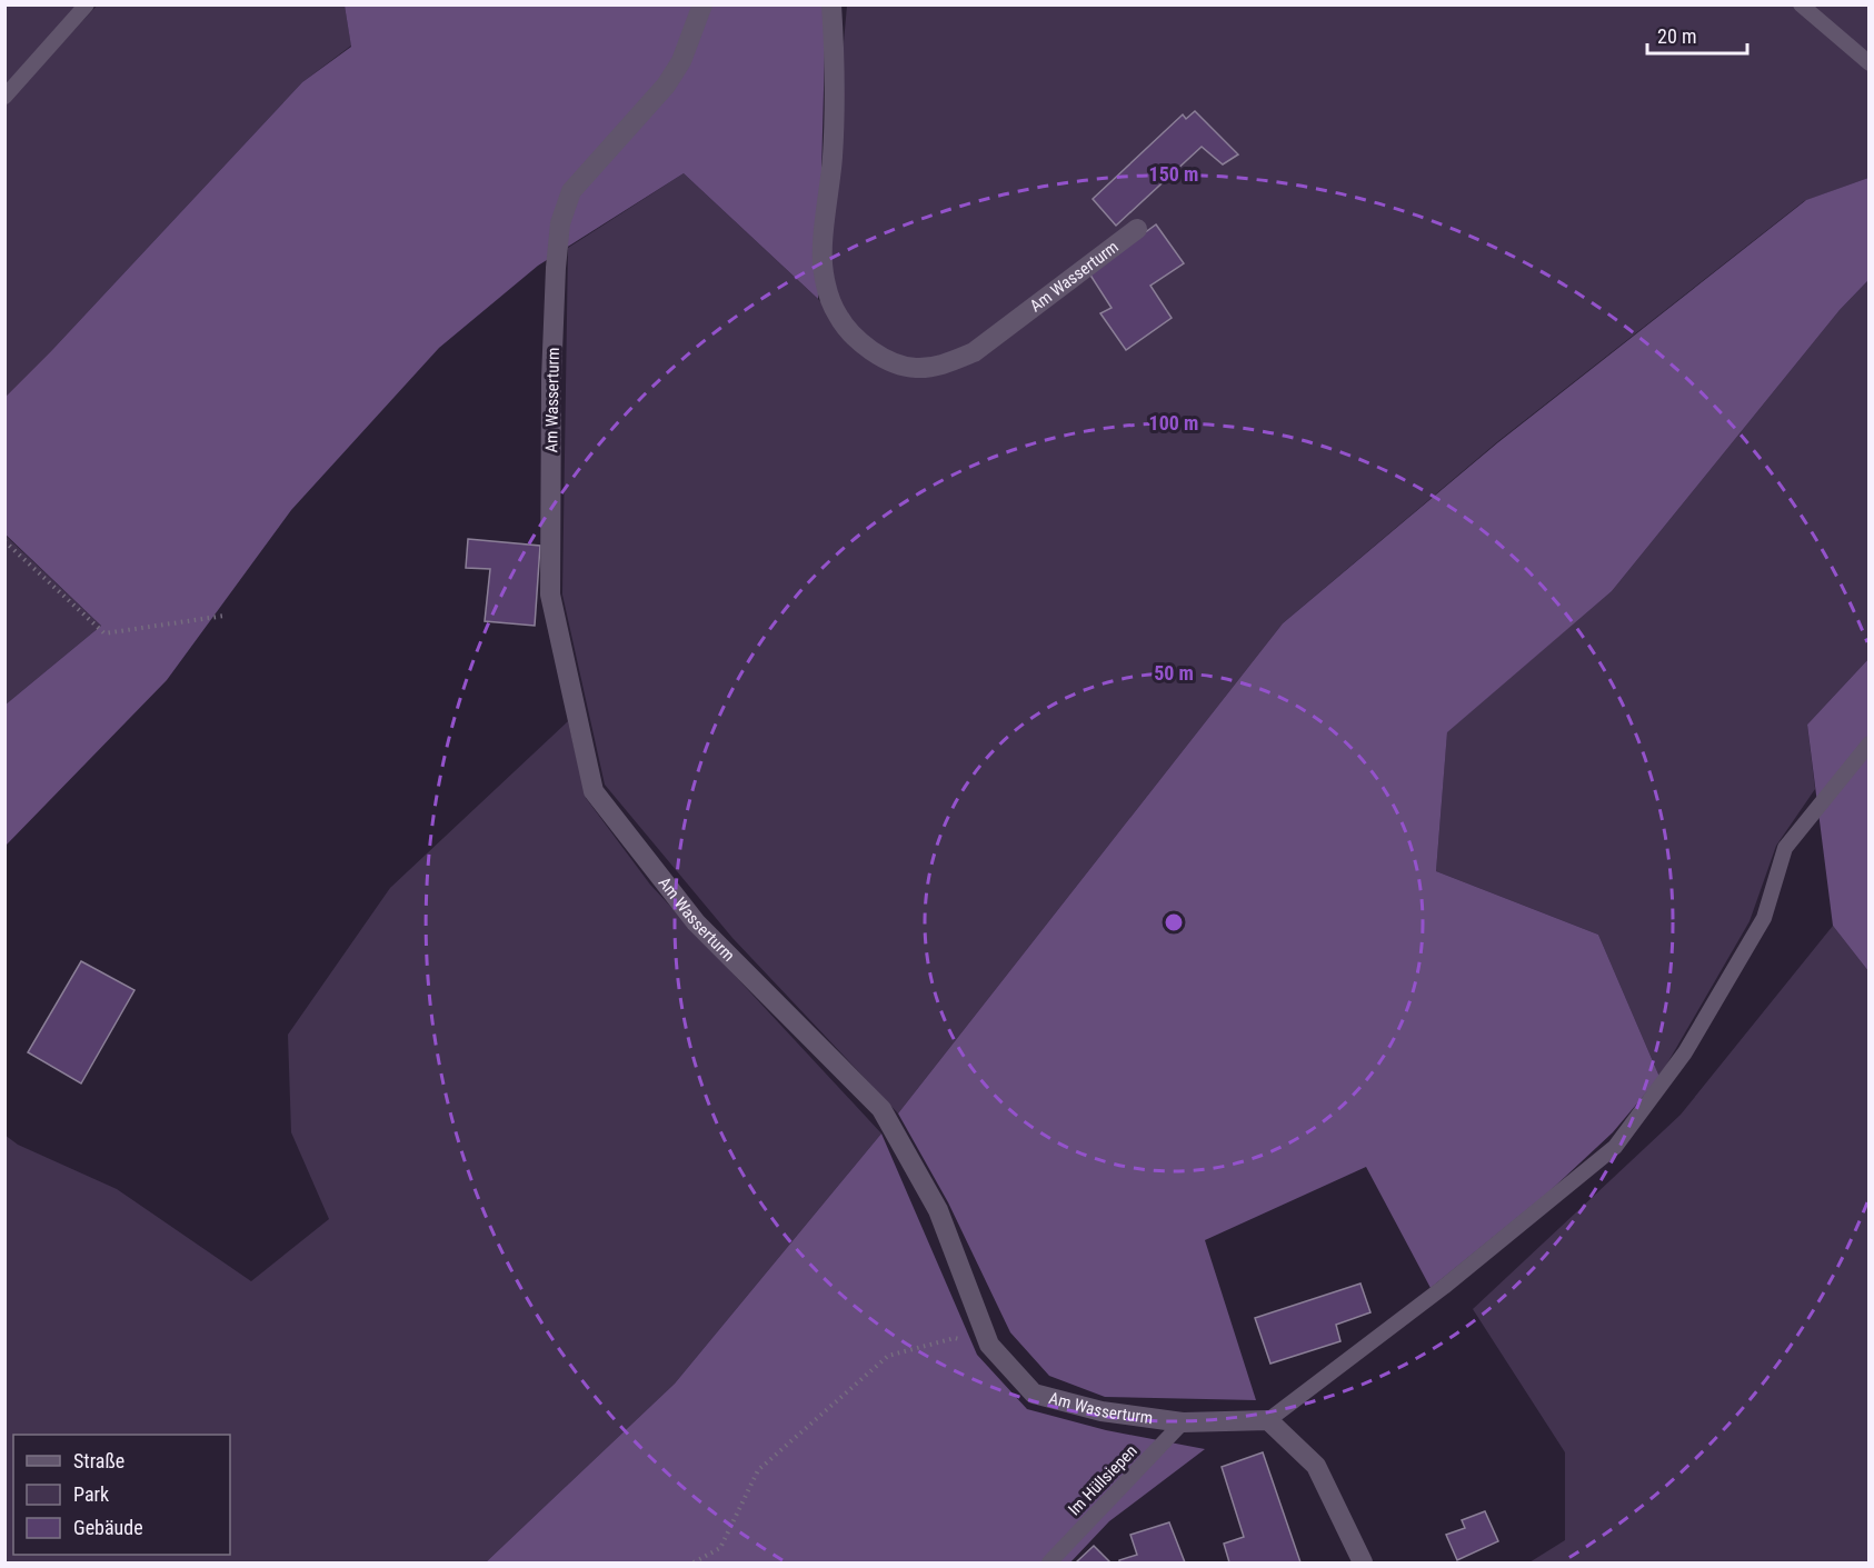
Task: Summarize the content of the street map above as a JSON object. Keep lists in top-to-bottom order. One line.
{"streets":{"street":["Am Wasserturm"],"lane":["Im Hüllsiepen"]},"crossings":[["Am Wasserturm","Im Hüllsiepen"]],"legend":["Straße","Park","Gebäude"],"scale_bar":"20 m","rings":["150 m","100 m","50 m"]}
